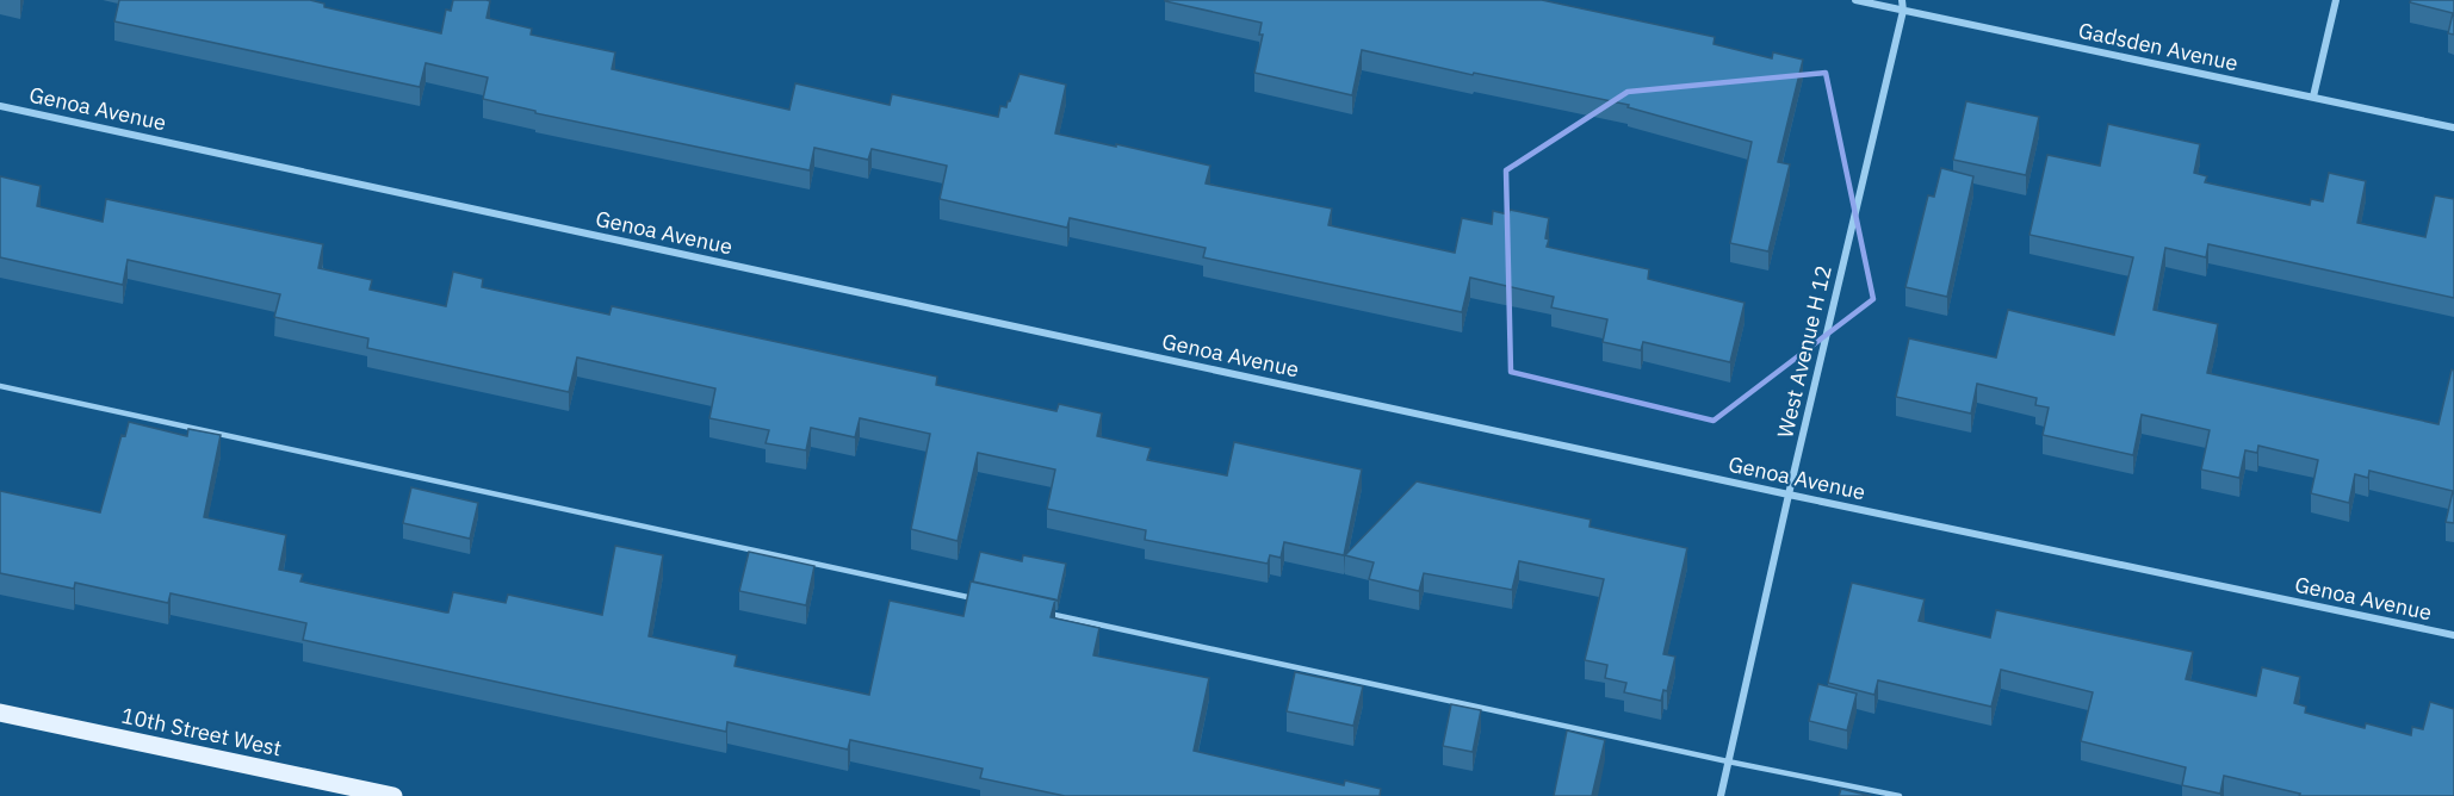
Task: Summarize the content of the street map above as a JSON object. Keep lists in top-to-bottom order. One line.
{"streets":{"main road":["10th Street West"],"street":["Gadsden Avenue","Genoa Avenue","West Avenue H 12"]},"crossings":[["Gadsden Avenue","West Avenue H 12"],["Genoa Avenue","West Avenue H 12"]]}
